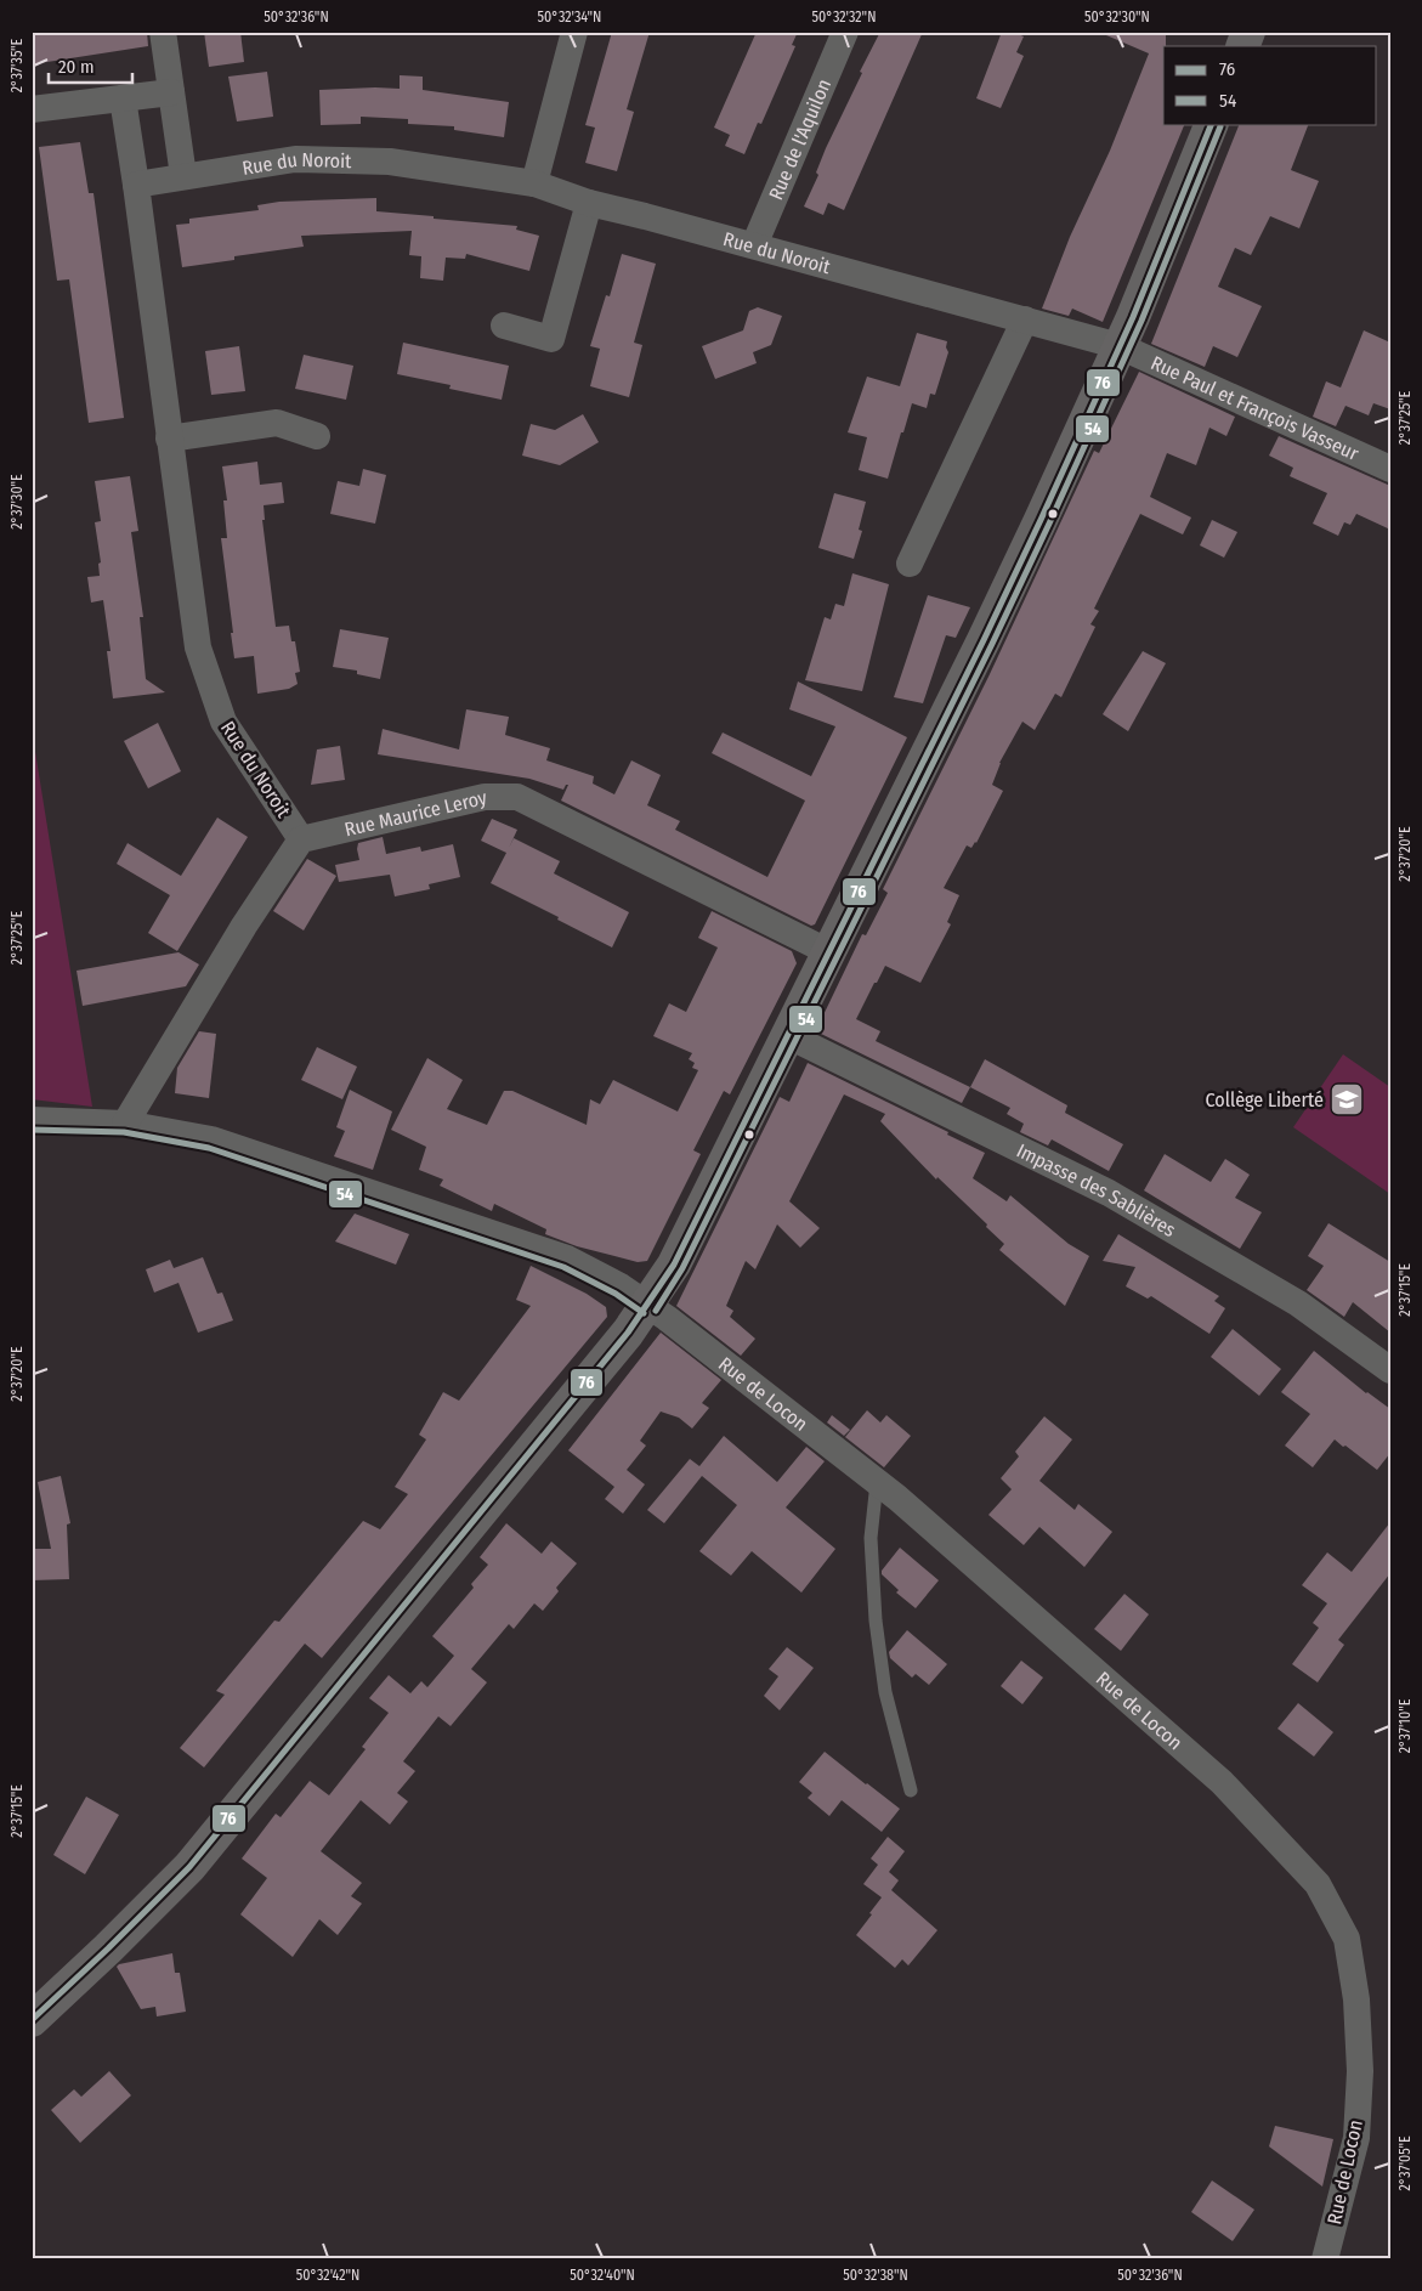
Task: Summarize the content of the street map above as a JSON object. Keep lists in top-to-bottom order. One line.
{"streets":{"street":["Rue de l'Aquilon","Rue du Noroit","Rue Paul et François Vasseur","Rue Maurice Leroy","Impasse des Sablières","Rue de Locon"]},"crossings":[["Rue de l'Aquilon","Rue du Noroit"],["Rue du Noroit","Rue Paul et François Vasseur"],["Rue du Noroit","Rue Maurice Leroy"]],"places":{"school or university":["Collège Liberté"]},"lines":["transit line 76","transit line 54"],"legend":["76","54"],"scale_bar":"20 m","coordinates":["50°32'36\"N","50°32'34\"N","50°32'32\"N","50°32'30\"N","2°37'35\"E","2°37'25\"E","2°37'30\"E","2°37'20\"E","2°37'15\"E","2°37'10\"E","2°37'05\"E","50°32'42\"N","50°32'40\"N","50°32'38\"N"]}
